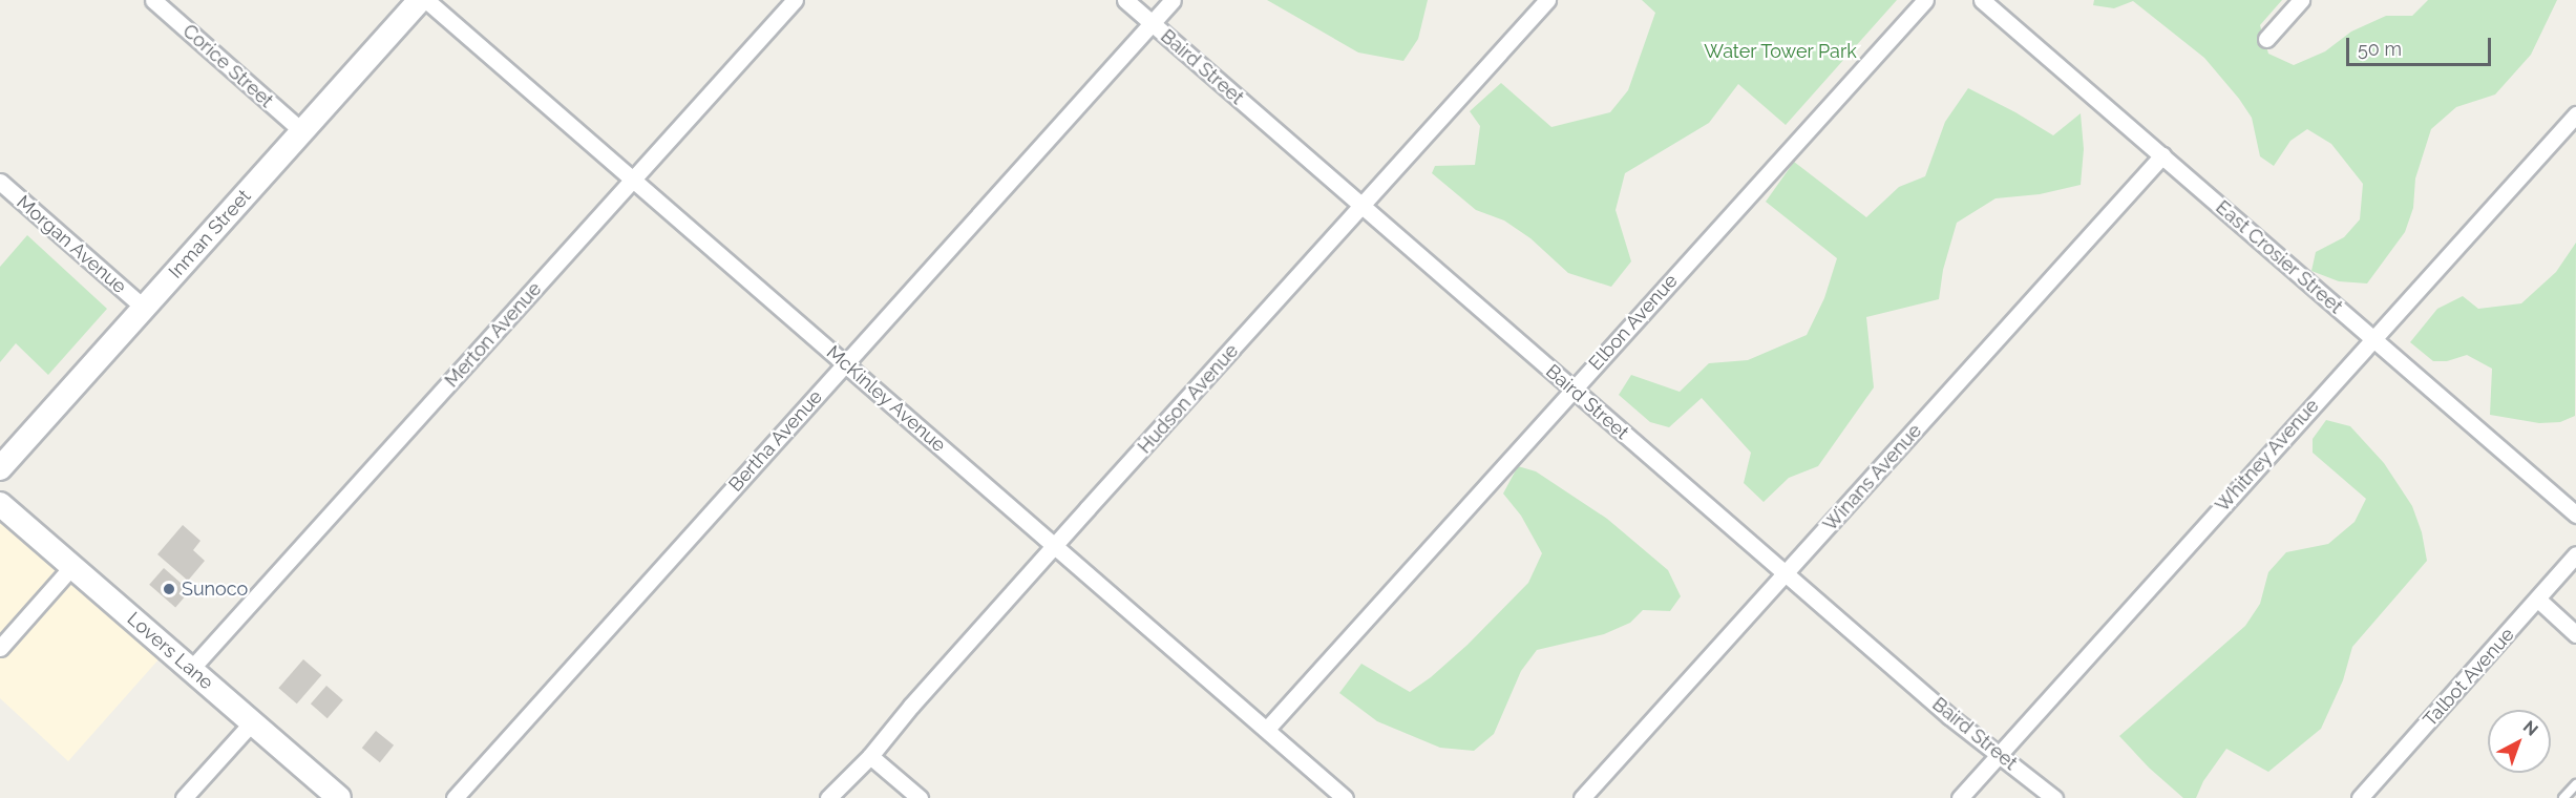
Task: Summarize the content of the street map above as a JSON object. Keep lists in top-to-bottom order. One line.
{"streets":{"street":["Corice Street","Baird Street","Inman Street","Morgan Avenue","East Crosier Street","Elbon Avenue","Merton Avenue","McKinley Avenue","Hudson Avenue","Bertha Avenue","Whitney Avenue","Winans Avenue","Lovers Lane","Talbot Avenue"]},"crossings":[["Corice Street","Inman Street"],["Baird Street","Elbon Avenue"],["Baird Street","Hudson Avenue"],["Baird Street","Bertha Avenue"],["Baird Street","Whitney Avenue"],["Baird Street","Winans Avenue"],["Inman Street","Morgan Avenue"],["East Crosier Street","Whitney Avenue"],["East Crosier Street","Winans Avenue"],["Elbon Avenue","McKinley Avenue"],["Merton Avenue","McKinley Avenue"],["Merton Avenue","Lovers Lane"],["McKinley Avenue","Hudson Avenue"],["McKinley Avenue","Bertha Avenue"]],"parks":["Water Tower Park"],"places":["Sunoco"],"scale_bar":"50 m","north":"top right"}
